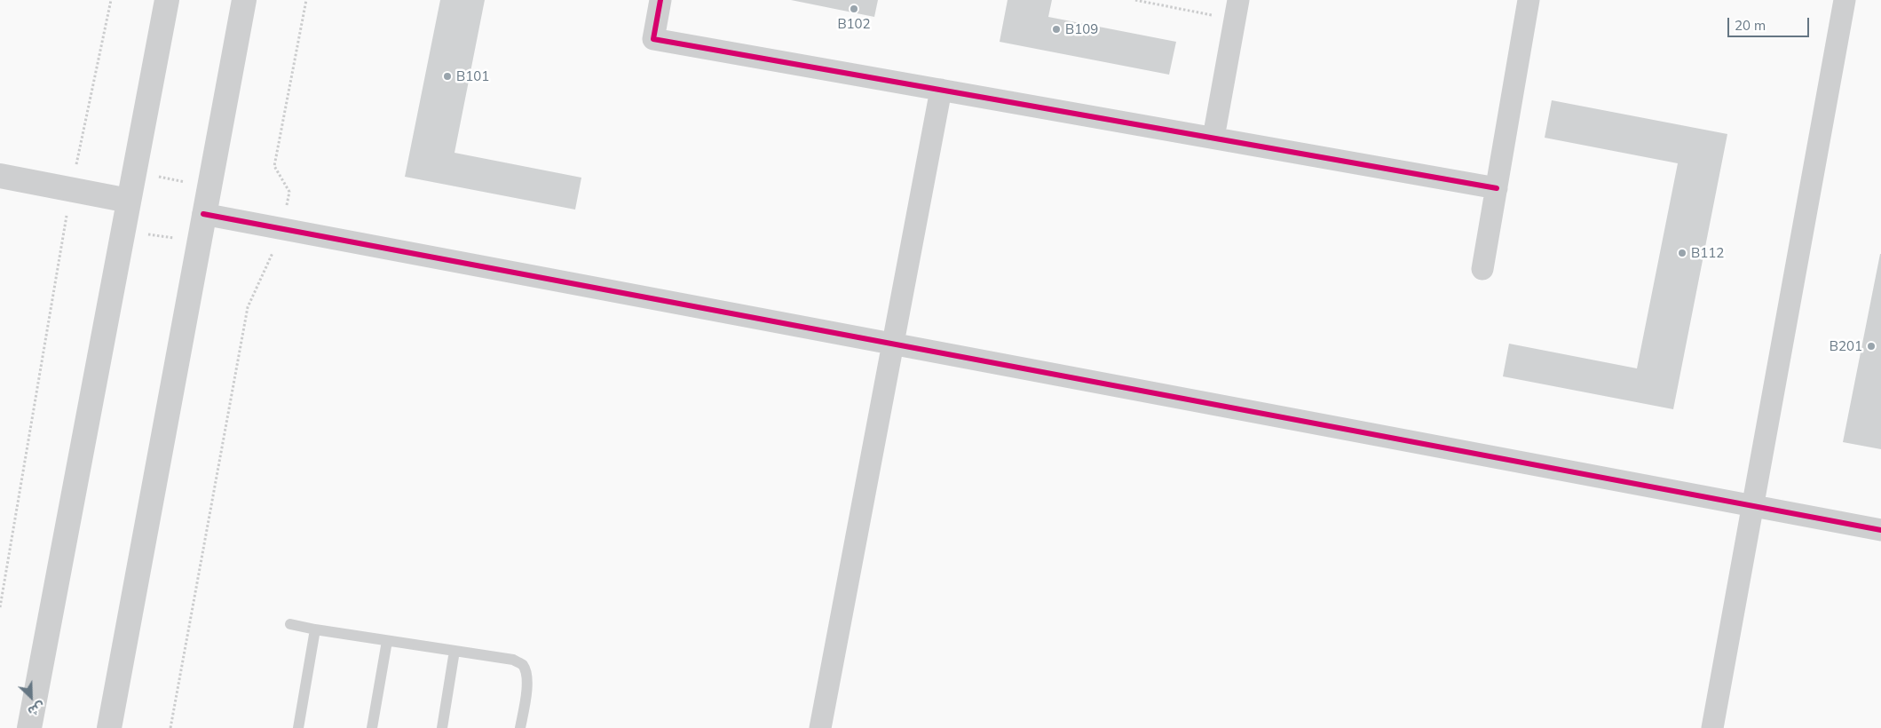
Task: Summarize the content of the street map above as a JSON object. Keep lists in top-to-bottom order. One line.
{"places":["B102","B109","B101","B112","B201"],"scale_bar":"20 m","north":"bottom right"}
